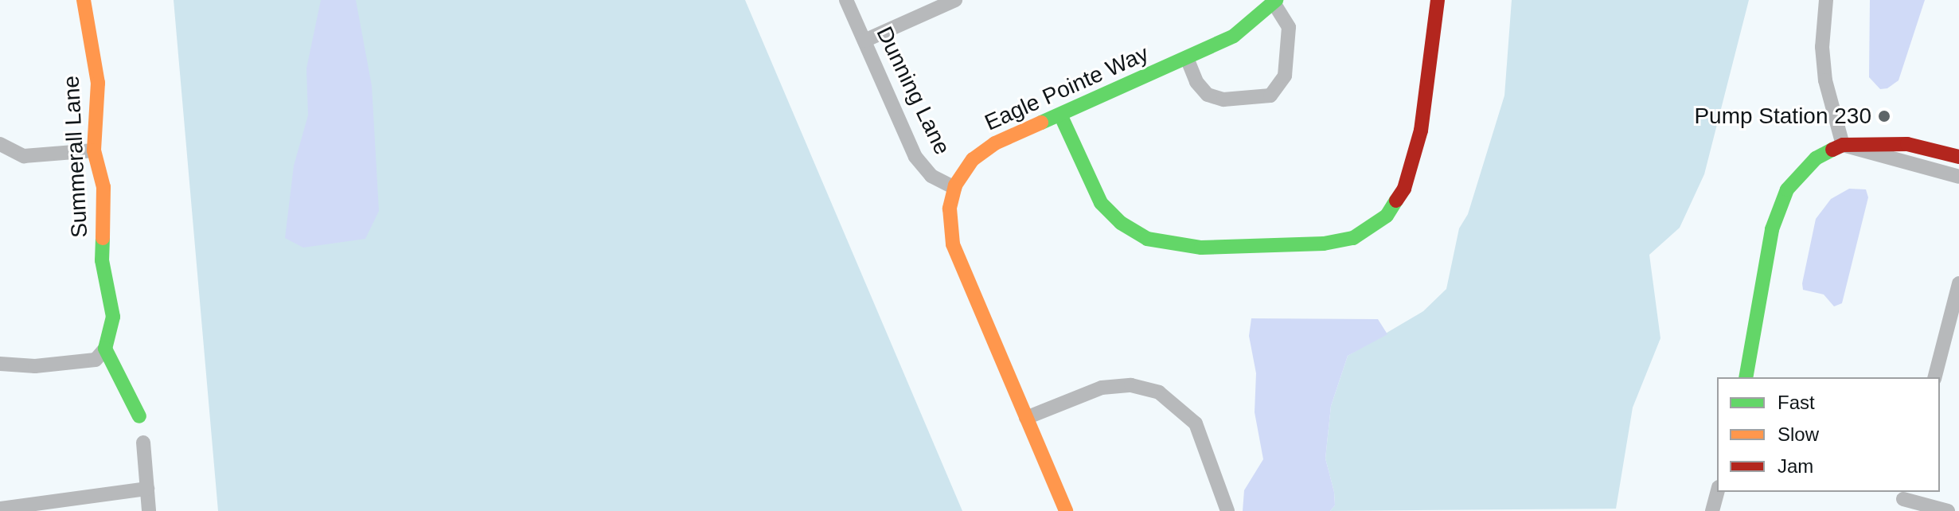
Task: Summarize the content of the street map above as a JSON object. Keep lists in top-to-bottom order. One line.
{"streets":{"street":["Eagle Pointe Way","Dunning Lane","Summerall Lane"]},"crossings":[["Eagle Pointe Way","Dunning Lane"]],"places":["Pump Station 230"],"legend":["Fast","Slow","Jam"]}
